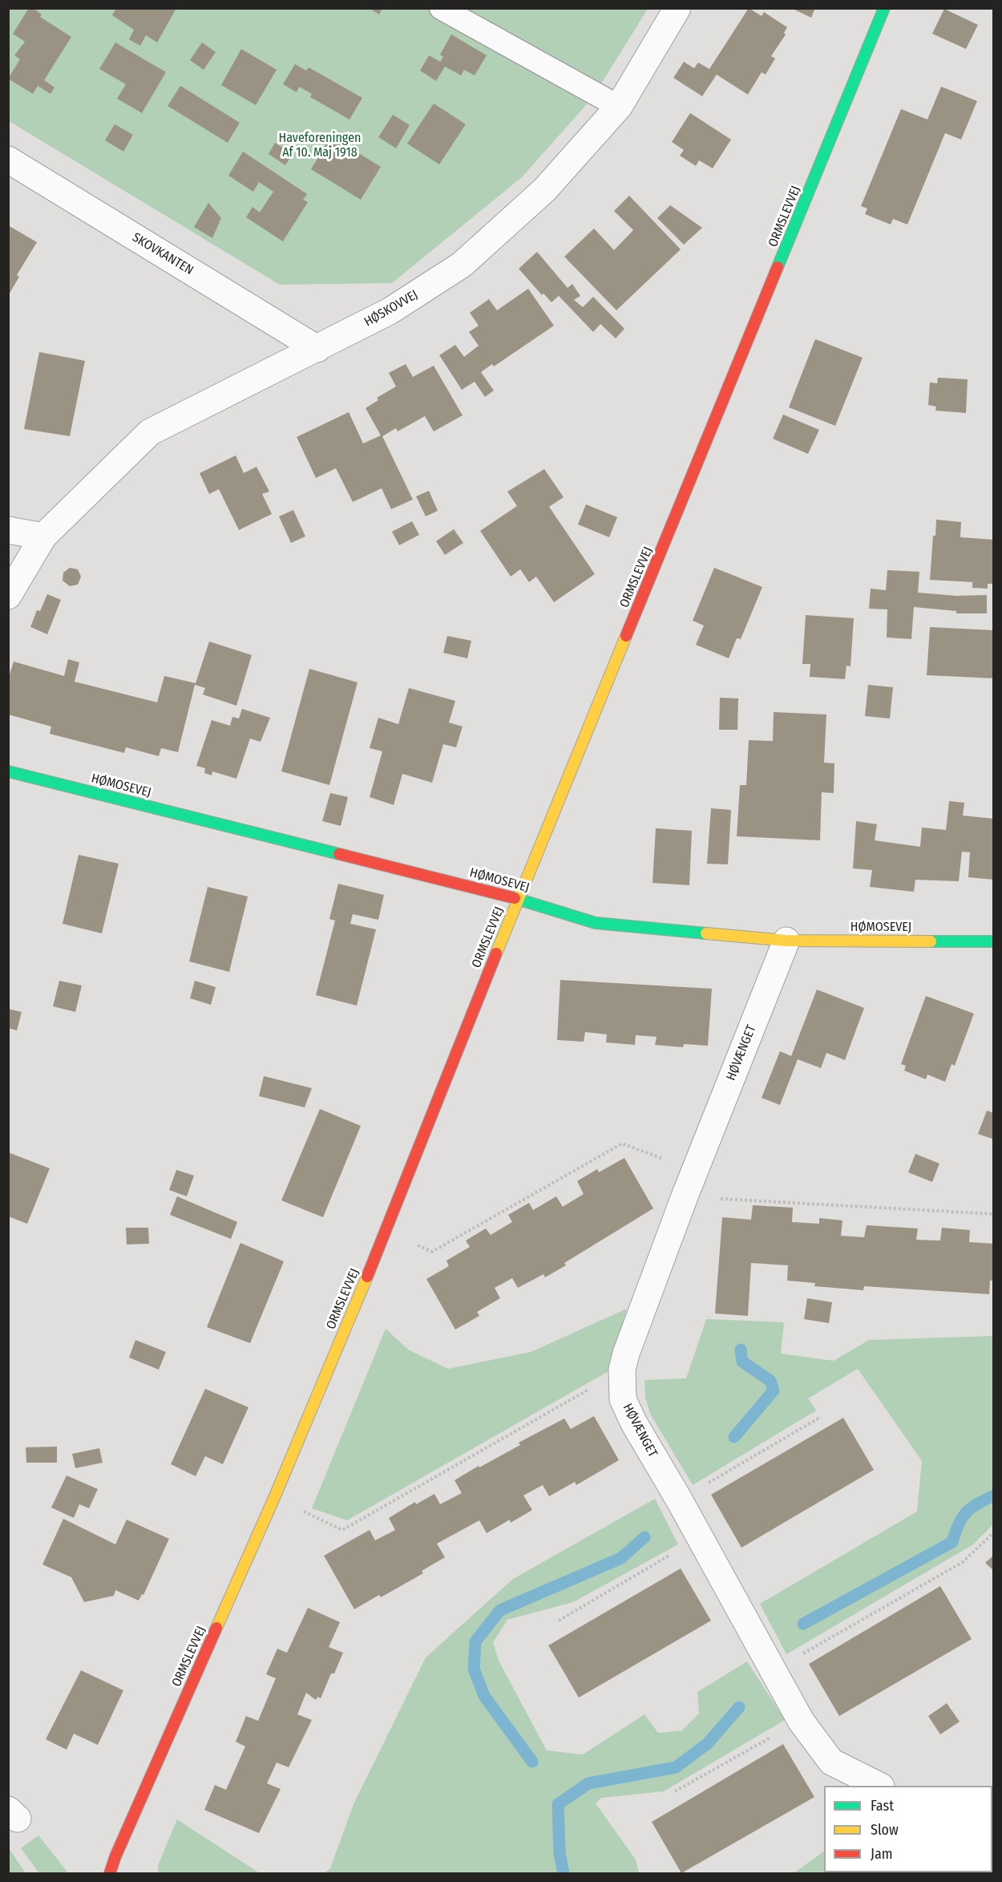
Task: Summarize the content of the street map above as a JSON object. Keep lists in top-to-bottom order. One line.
{"streets":{"street":["ORMSLEVVEJ","SKOVKANTEN","HØSKOVVEJ","HØMOSEVEJ","HØVÆNGET"]},"crossings":[["ORMSLEVVEJ","HØMOSEVEJ"],["SKOVKANTEN","HØSKOVVEJ"],["HØMOSEVEJ","HØVÆNGET"]],"parks":["Haveforeningen Af 10. Maj 1918"],"legend":["Fast","Slow","Jam"]}
